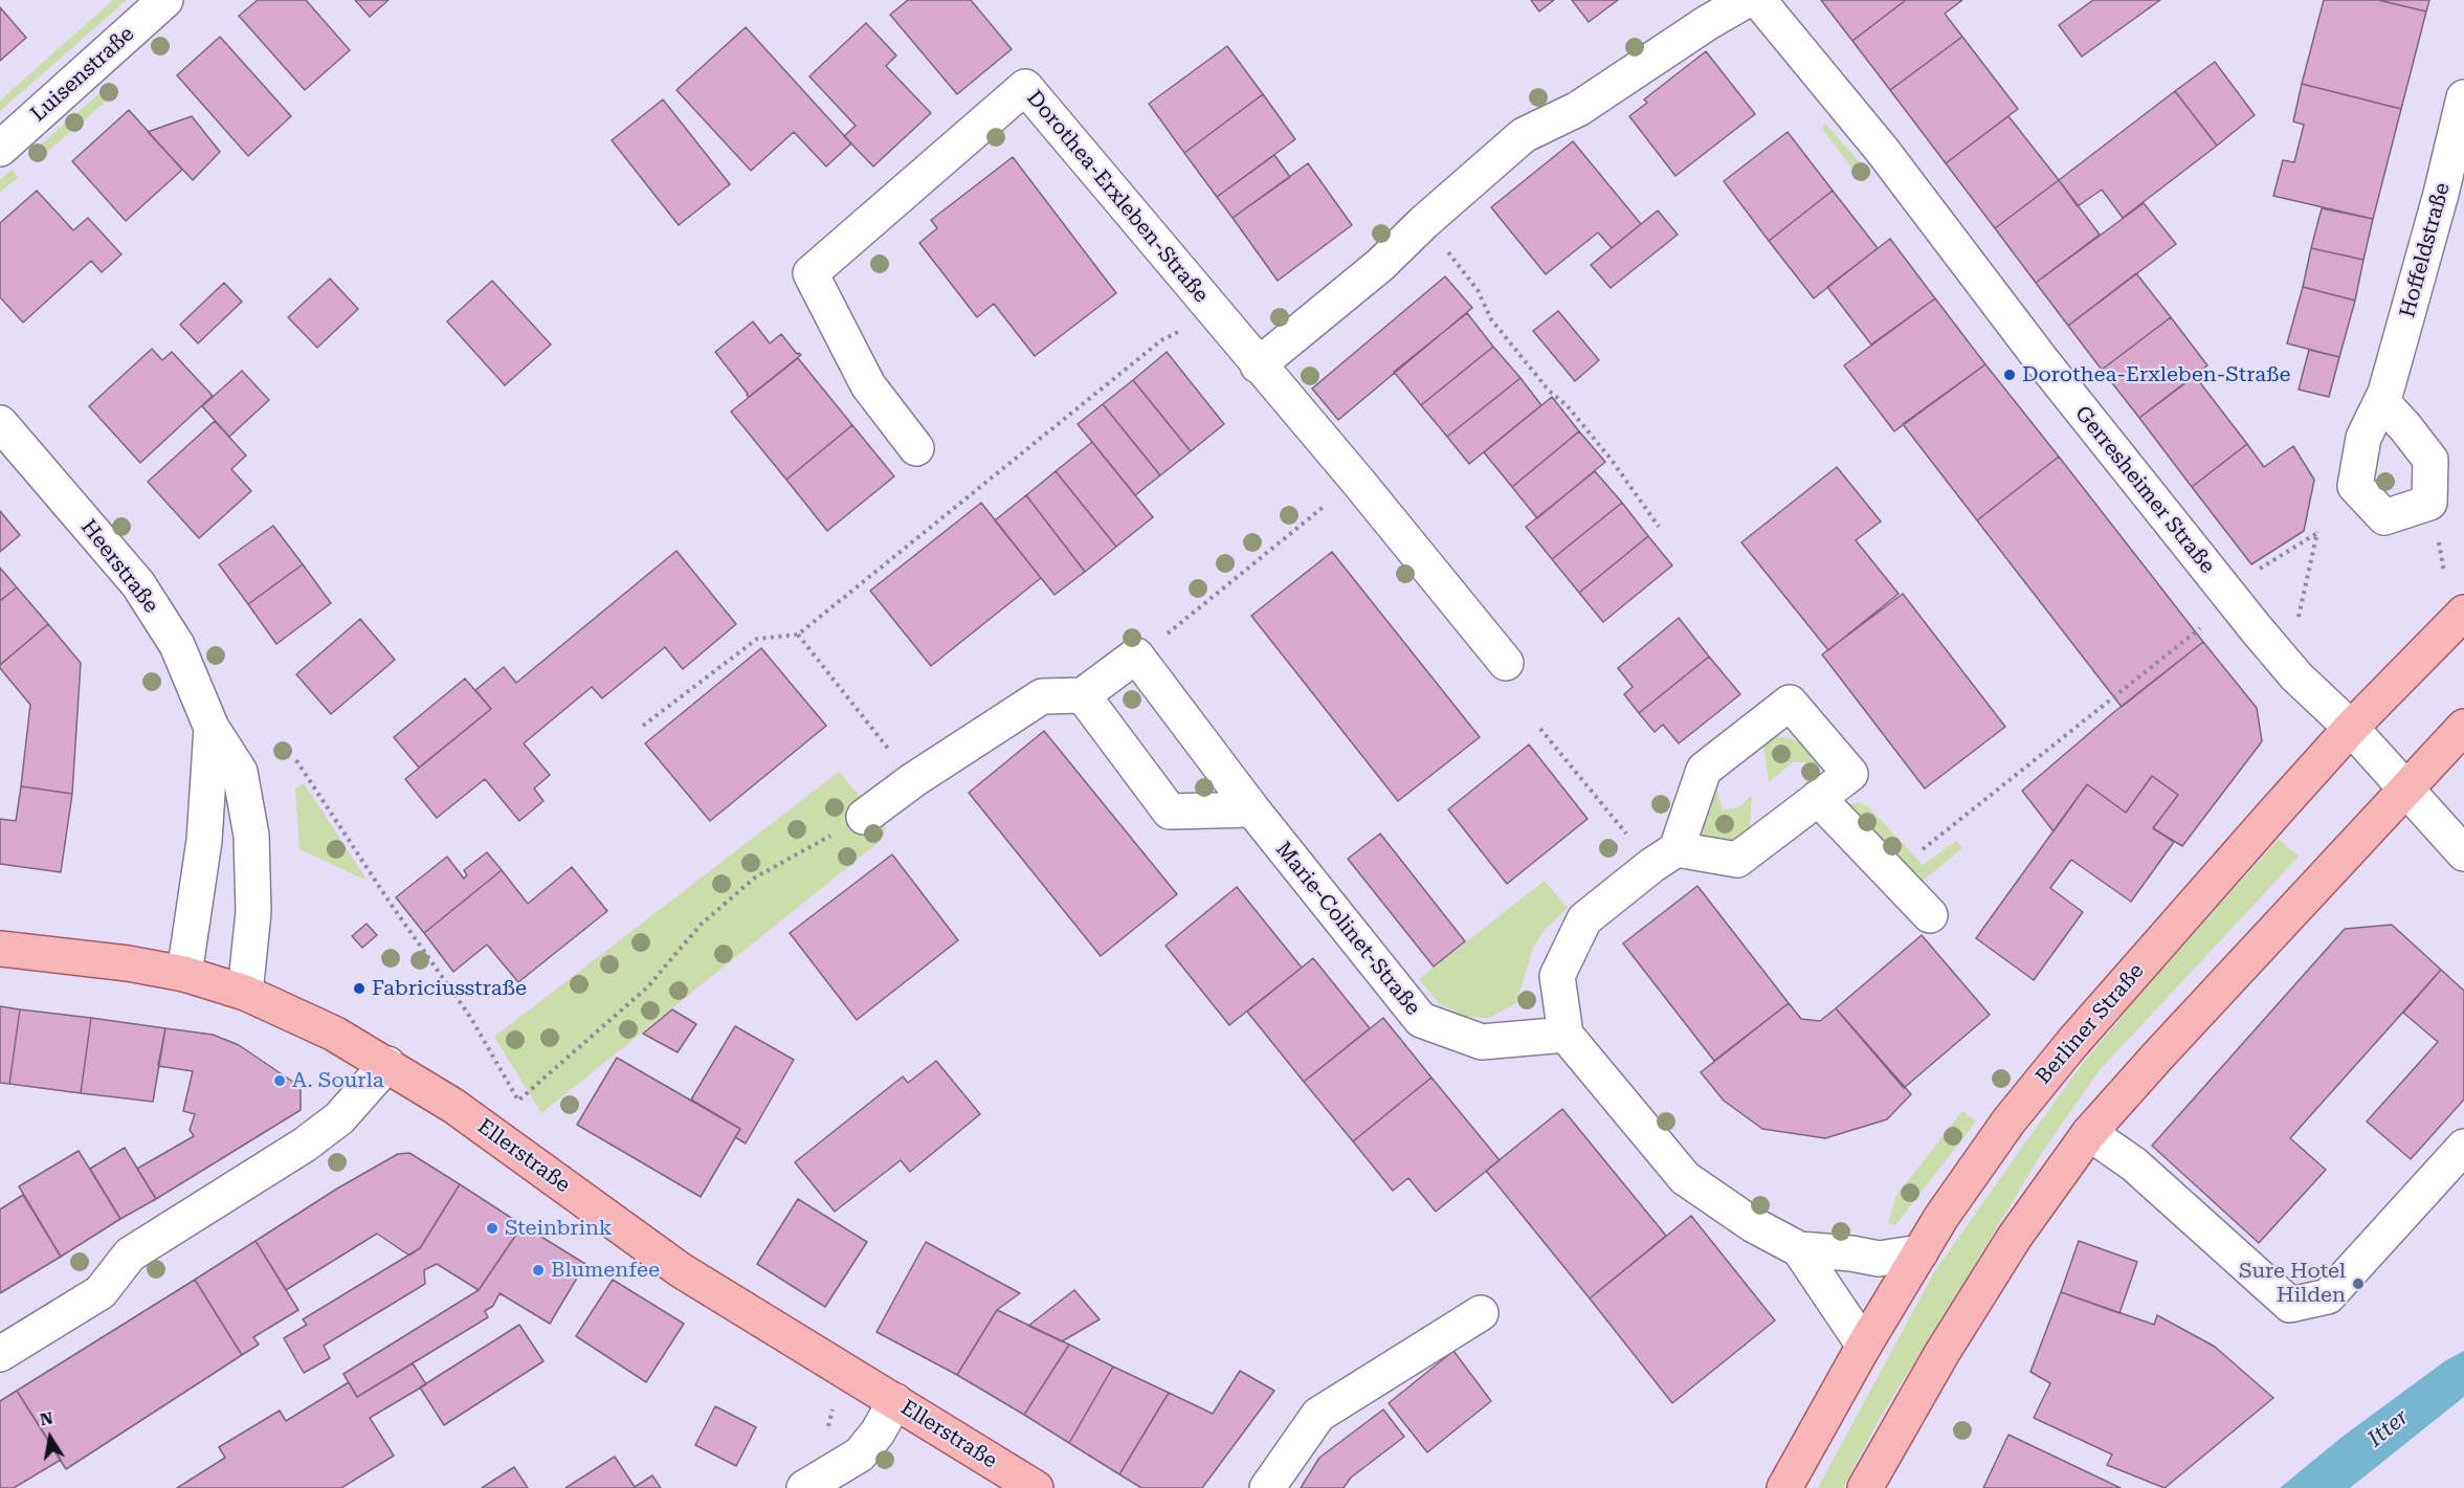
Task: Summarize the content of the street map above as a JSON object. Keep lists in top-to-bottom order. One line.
{"streets":{"main road":["Berliner Straße","Ellerstraße"],"street":["Luisenstraße","Dorothea-Erxleben-Straße","Hoffeldstraße","Gerresheimer Straße","Heerstraße","Marie-Colinet-Straße"]},"crossings":[["Gerresheimer Straße","Berliner Straße"],["Heerstraße","Ellerstraße"]],"water":["Itter"],"places":["Dorothea-Erxleben-Straße","Fabriciusstraße","A. Sourla","Steinbrink","Blumenfee","Sure Hotel Hilden"],"north":"top"}
